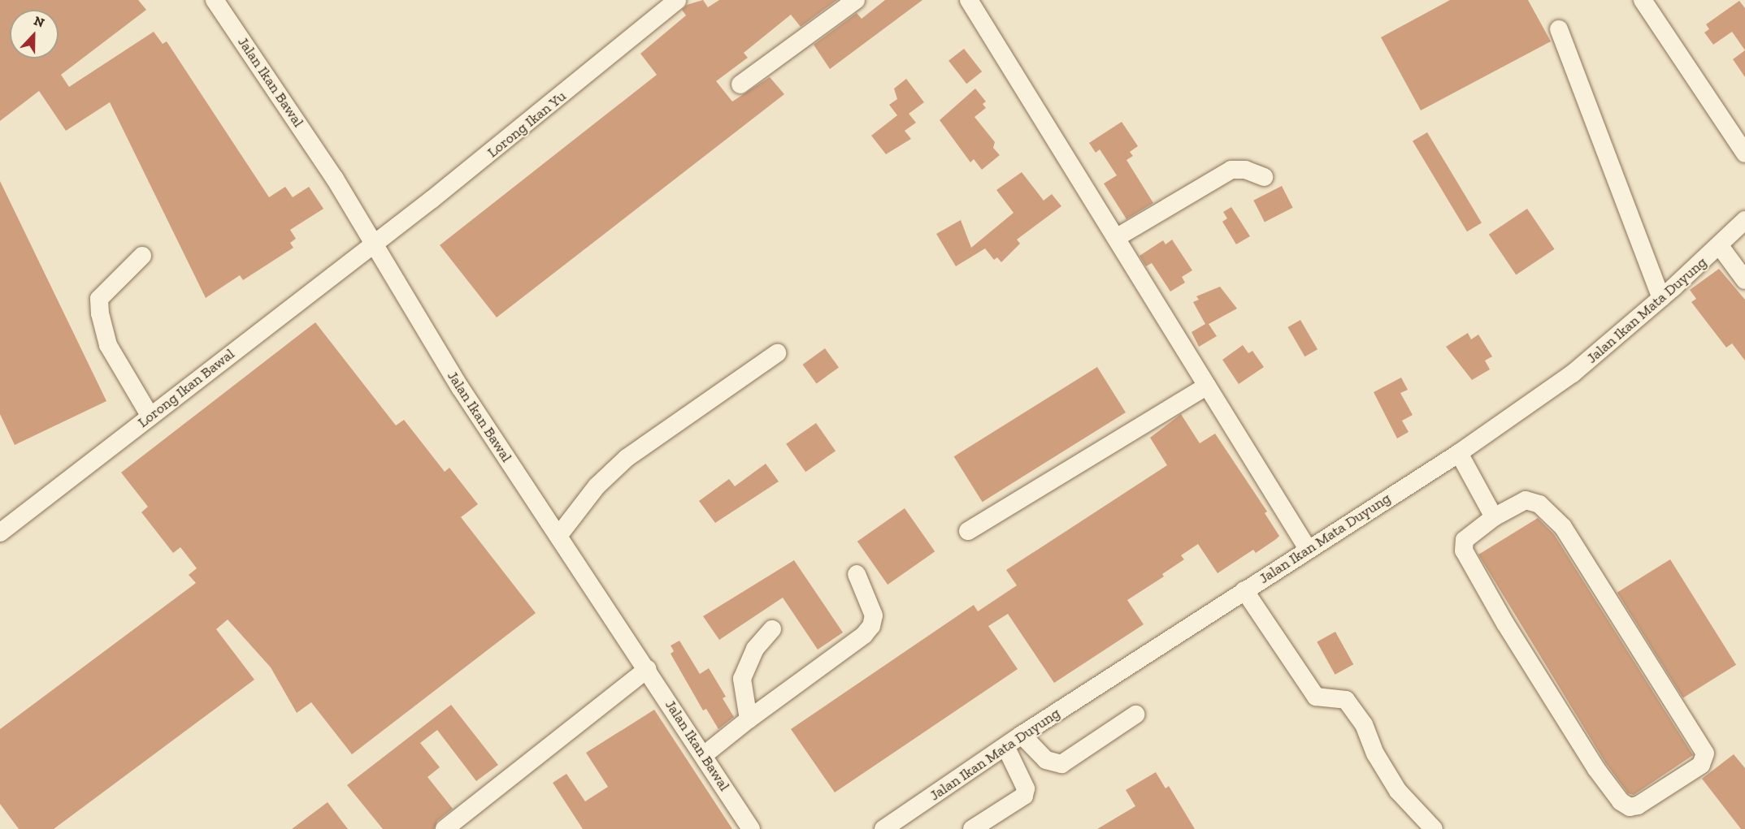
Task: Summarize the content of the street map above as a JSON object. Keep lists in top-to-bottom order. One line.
{"streets":{"street":["Jalan Ikan Bawal","Lorong Ikan Yu","Jalan Ikan Mata Duyung","Lorong Ikan Bawal"]},"crossings":[["Jalan Ikan Bawal","Lorong Ikan Yu"],["Jalan Ikan Bawal","Lorong Ikan Bawal"],["Lorong Ikan Yu","Lorong Ikan Bawal"]],"north":"top"}
